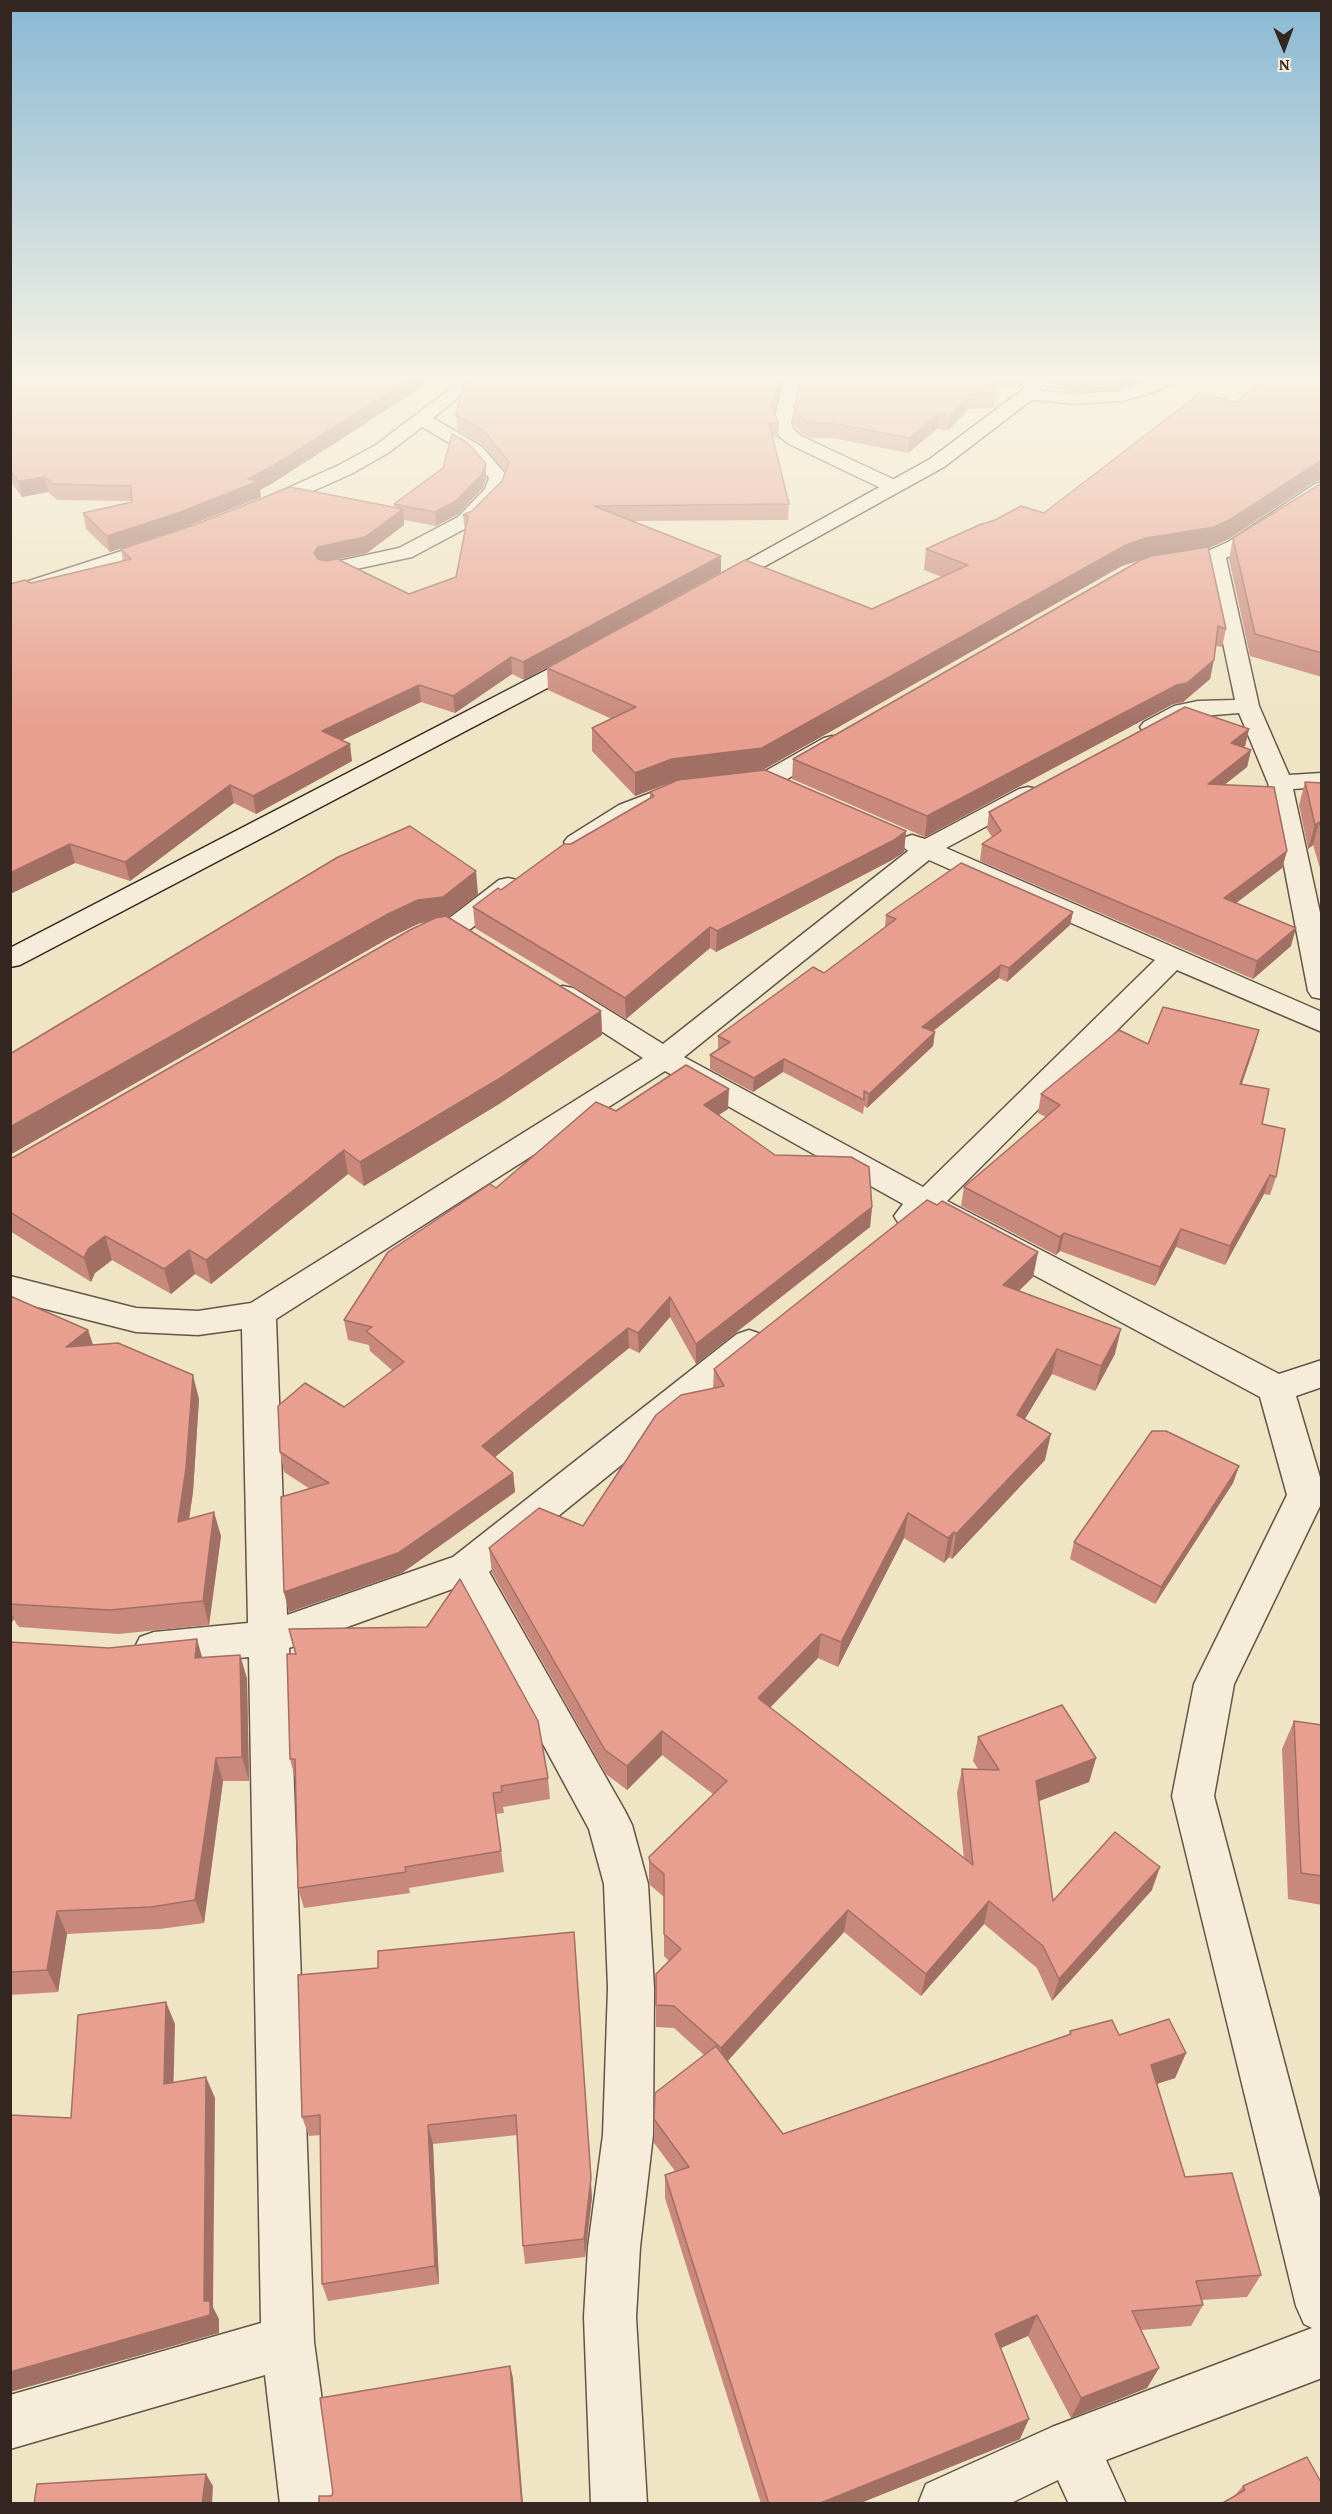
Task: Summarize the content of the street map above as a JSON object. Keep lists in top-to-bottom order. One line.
{"north":"bottom"}
